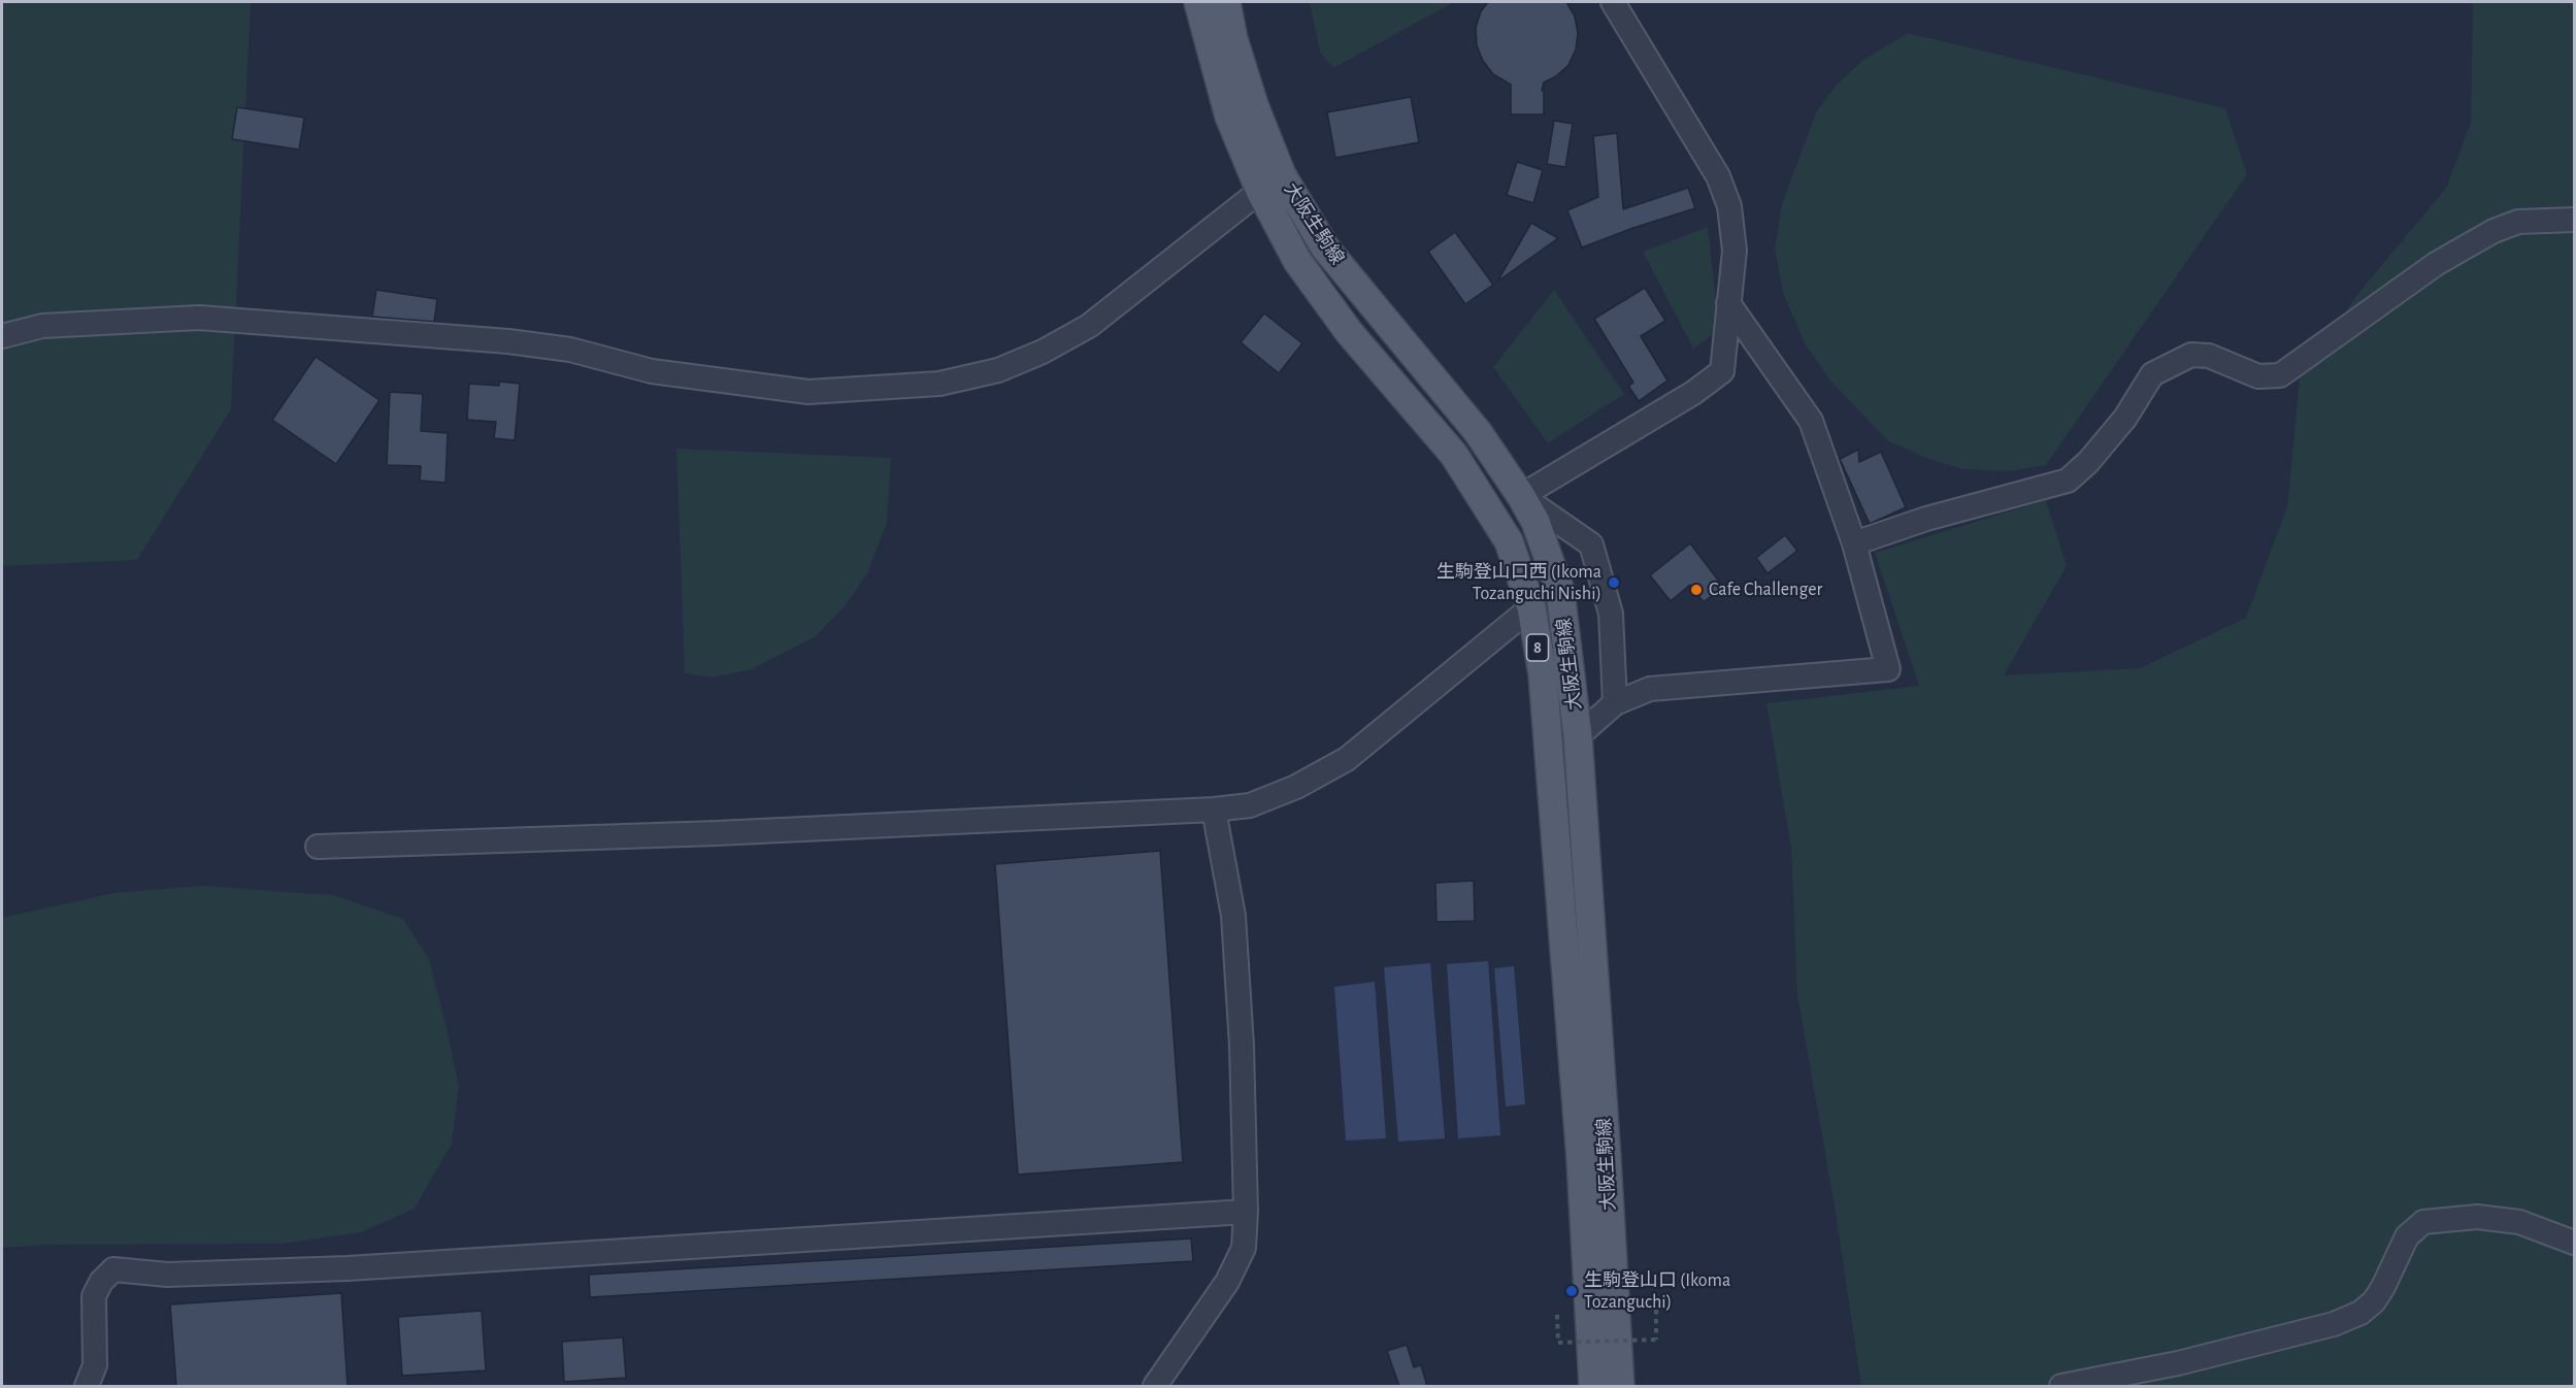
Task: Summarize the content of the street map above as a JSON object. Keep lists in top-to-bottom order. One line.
{"streets":{"main road":["大阪生駒線","8"]},"places":["生駒登山口西 (Ikoma Tozanguchi Nishi)","Cafe Challenger","生駒登山口 (Ikoma Tozanguchi)"]}
